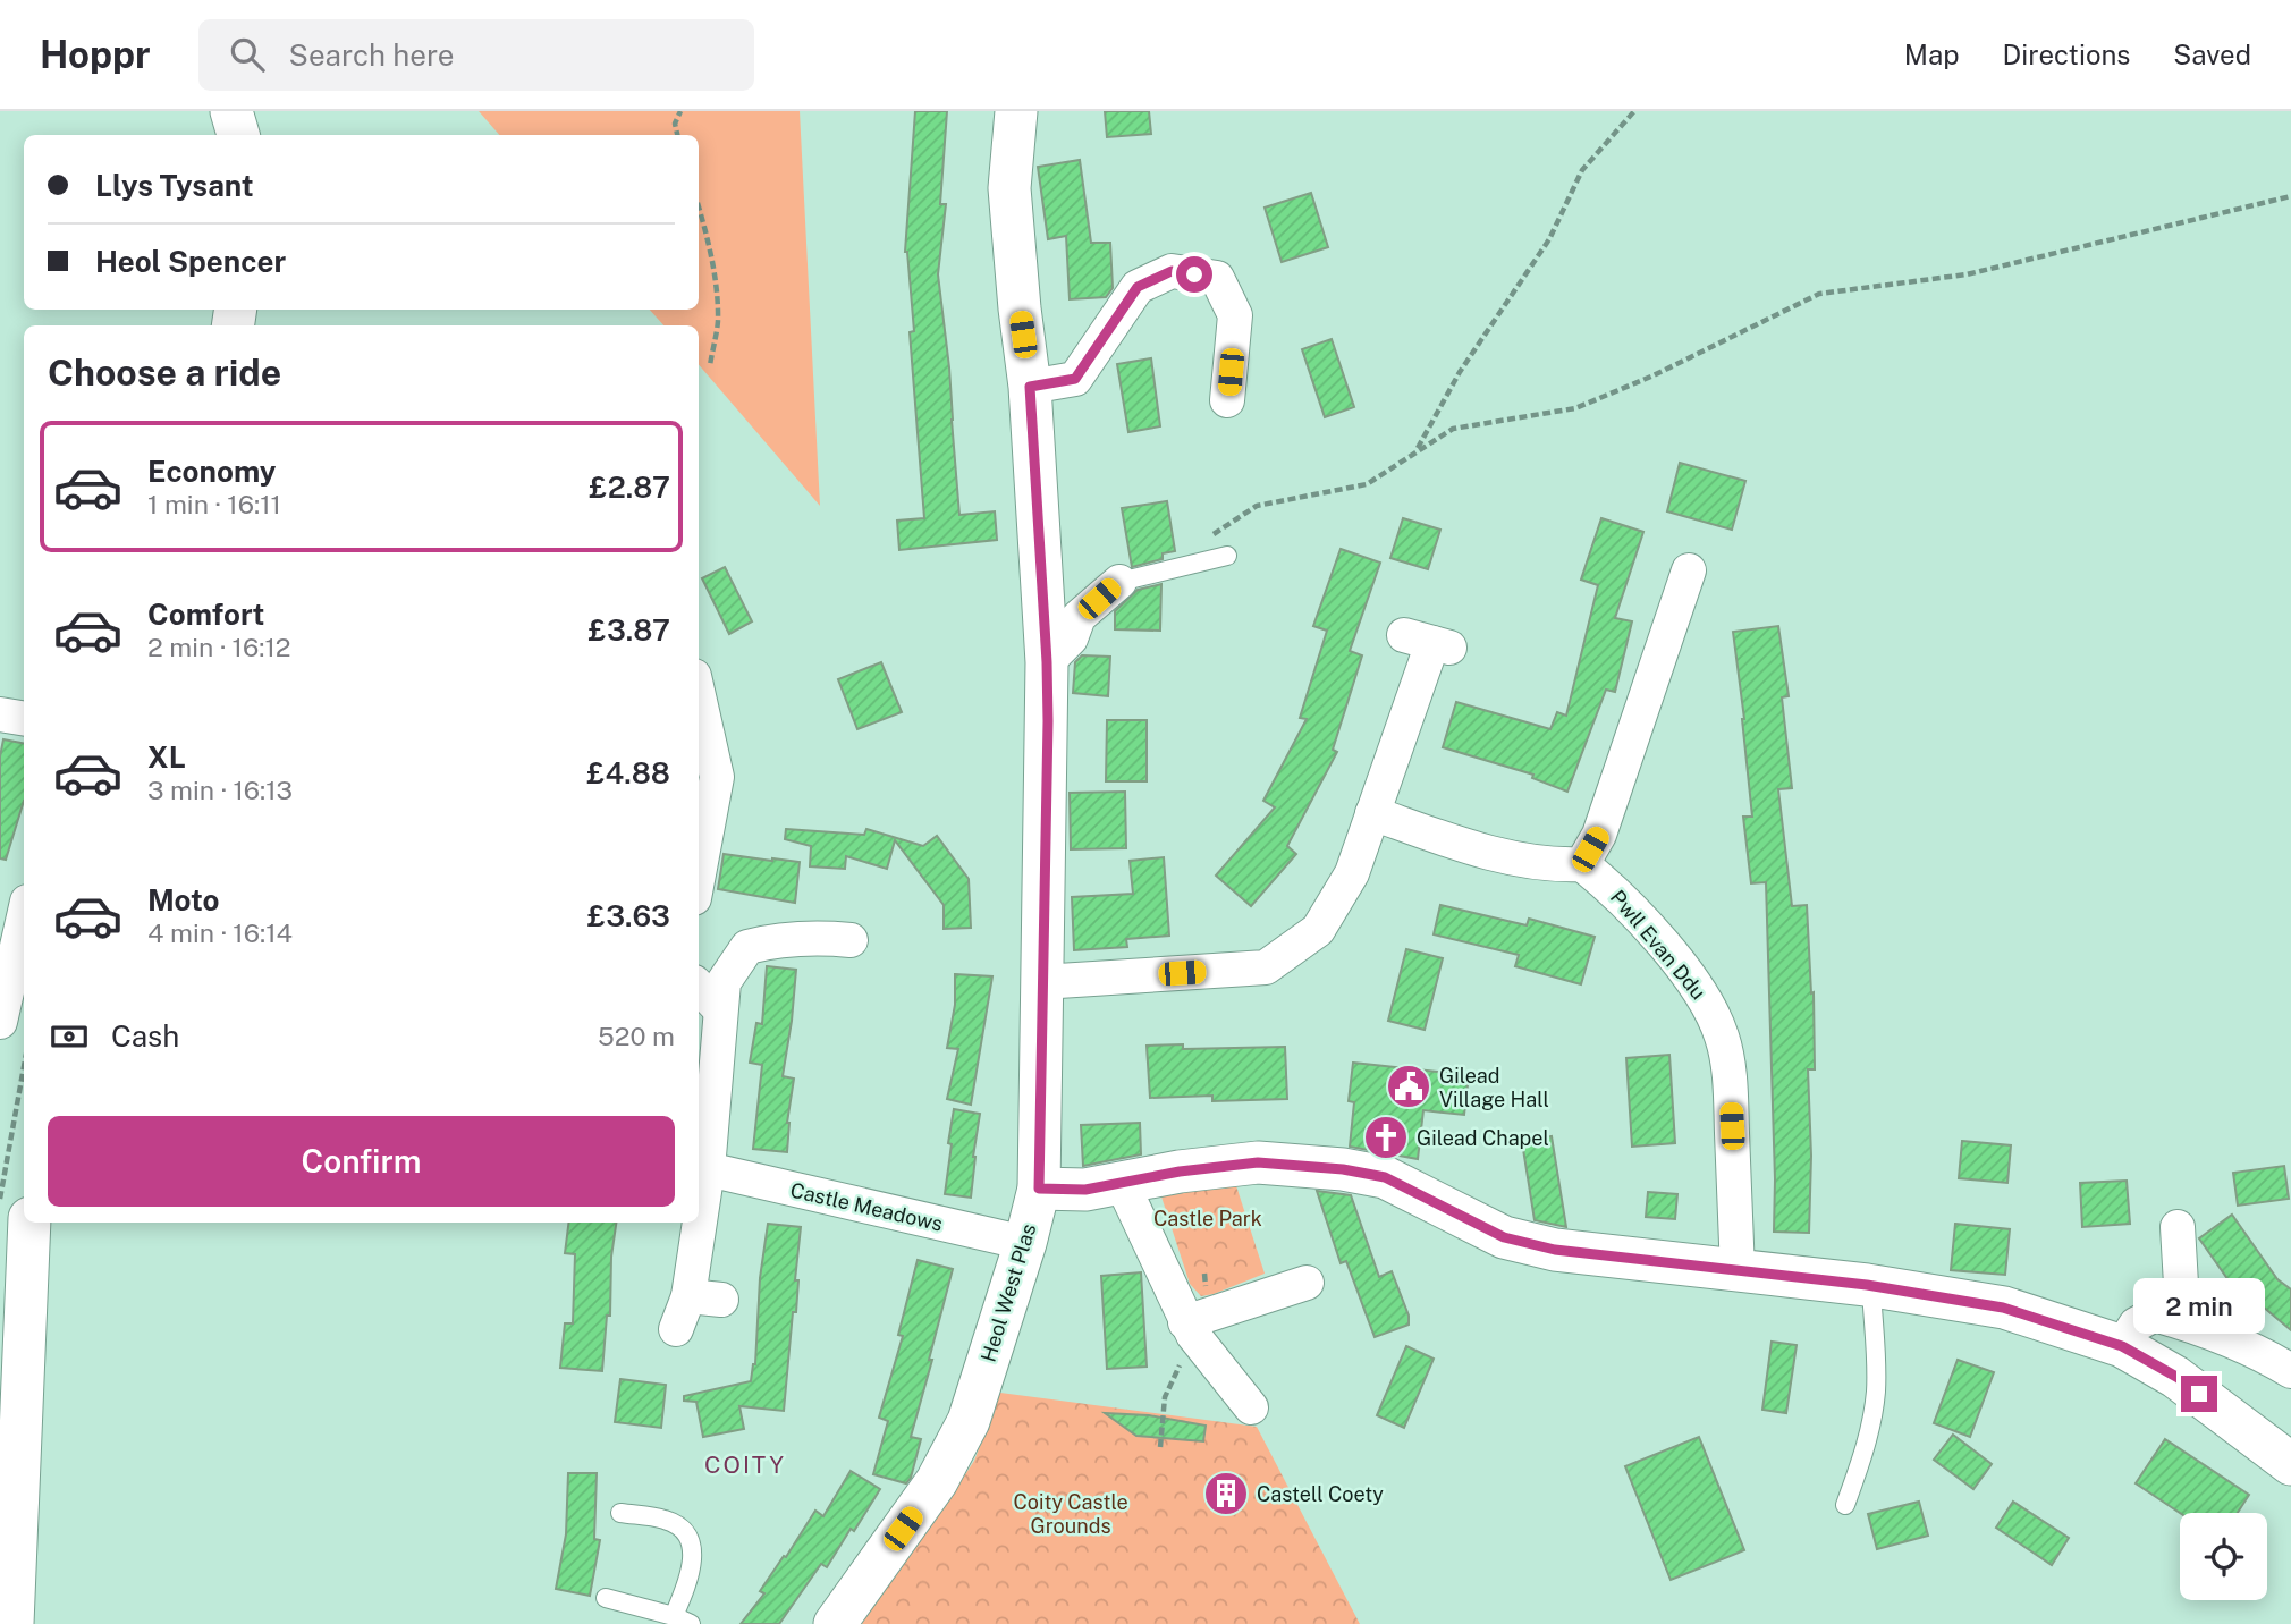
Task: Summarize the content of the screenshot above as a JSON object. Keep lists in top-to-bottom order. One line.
{"streets":{"street":["Pwll Evan Ddu","Castle Meadows","Heol West Plas"]},"crossings":[["Castle Meadows","Heol West Plas"]],"districts":["COITY"],"parks":["Castle Park","Coity Castle Grounds"],"places":{"public building":["Gilead Village Hall"],"church":["Gilead Chapel"],"building":["Castell Coety"]},"page":{"header":"Hoppr","search":"Search here","nav":["Map","Directions","Saved"],"banner":["Llys Tysant","Heol Spencer"],"heading":"Choose a ride","list":[{"name":"Economy","note":"1 min · 16:11","value":"£2.87"},{"name":"Comfort","note":"2 min · 16:12","value":"£3.87"},{"name":"XL","note":"3 min · 16:13","value":"£4.88"},{"name":"Moto","note":"4 min · 16:14","value":"£3.63"}],"pay":["Cash","520 m"],"buttons":"Confirm","bubble":"2 min"}}
